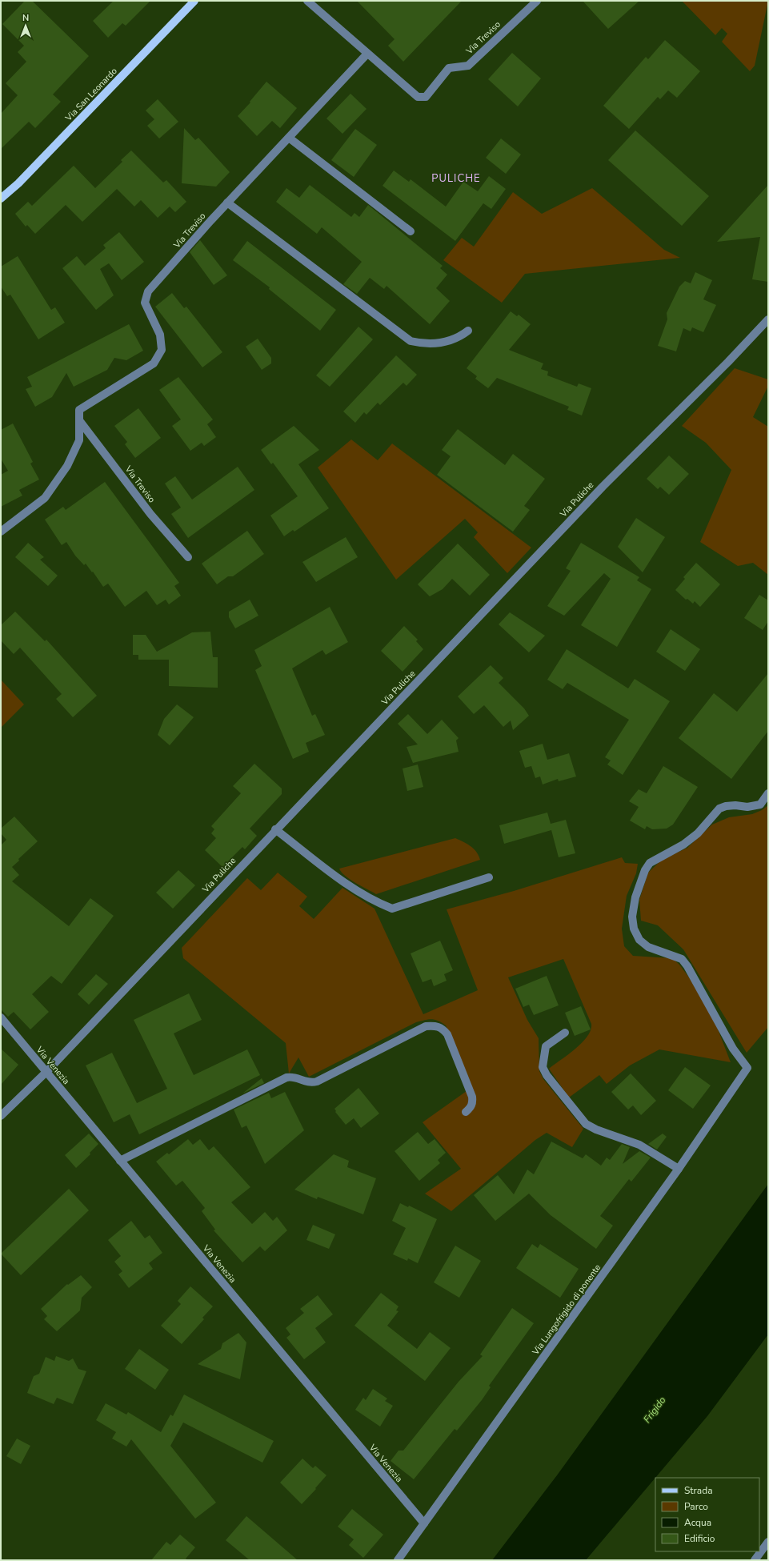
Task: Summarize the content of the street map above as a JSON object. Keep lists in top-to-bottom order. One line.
{"streets":{"main road":["Via San Leonardo"],"street":["Via Treviso","Via Puliche","Via Venezia","Via Lungofrigido di ponente"]},"crossings":[["Via Puliche","Via Venezia"],["Via Venezia","Via Lungofrigido di ponente"]],"districts":["PULICHE"],"water":["Frigido"],"legend":["Strada","Parco","Acqua","Edificio"],"north":"top"}
